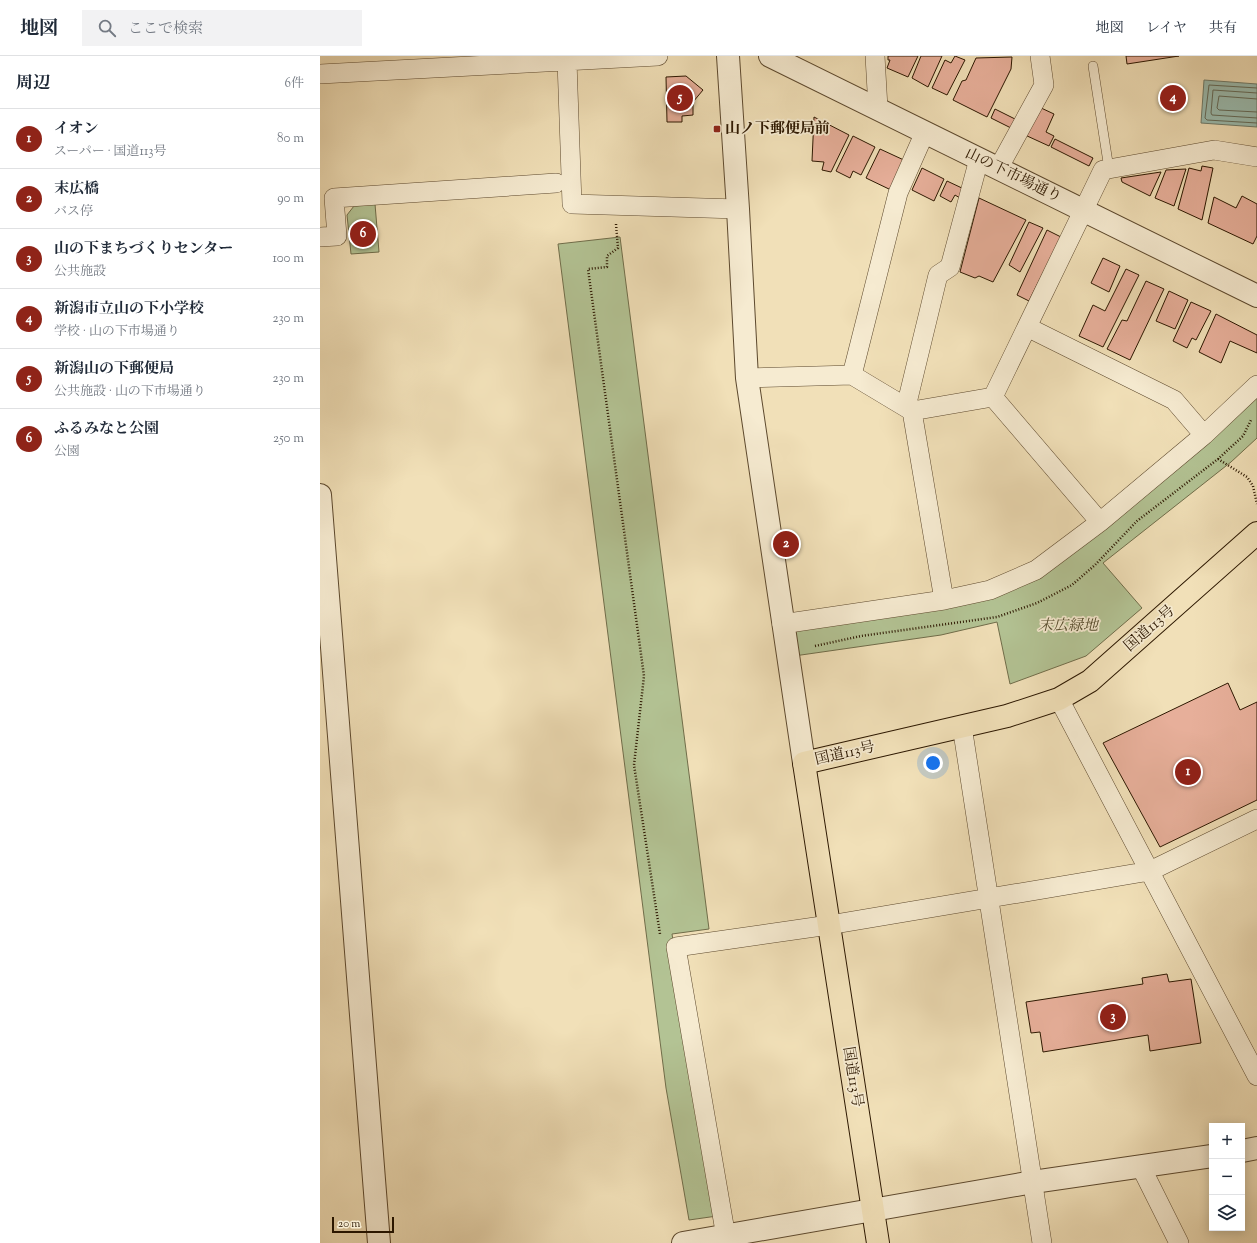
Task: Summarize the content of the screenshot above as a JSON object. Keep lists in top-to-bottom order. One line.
{"streets":{"highway":["国道113号"],"street":["山の下市場通り"]},"parks":["末広緑地"],"places":{"transit":["山ノ下郵便局前"]},"scale_bar":"20 m","page":{"header":"地図","search":"ここで検索","nav":["地図","レイヤ","共有"],"heading":["周辺","6件"],"pins":["4","5","6","2","1","3"],"list":[{"mark":"1","name":"イオン","note":"スーパー · 国道113号","value":"80 m"},{"mark":"2","name":"末広橋","note":"バス停","value":"90 m"},{"mark":"3","name":"山の下まちづくりセンター","note":"公共施設","value":"100 m"},{"mark":"4","name":"新潟市立山の下小学校","note":"学校 · 山の下市場通り","value":"230 m"},{"mark":"5","name":"新潟山の下郵便局","note":"公共施設 · 山の下市場通り","value":"230 m"},{"mark":"6","name":"ふるみなと公園","note":"公園","value":"250 m"}],"map_buttons":["+","−"],"scale":"20 m"}}
